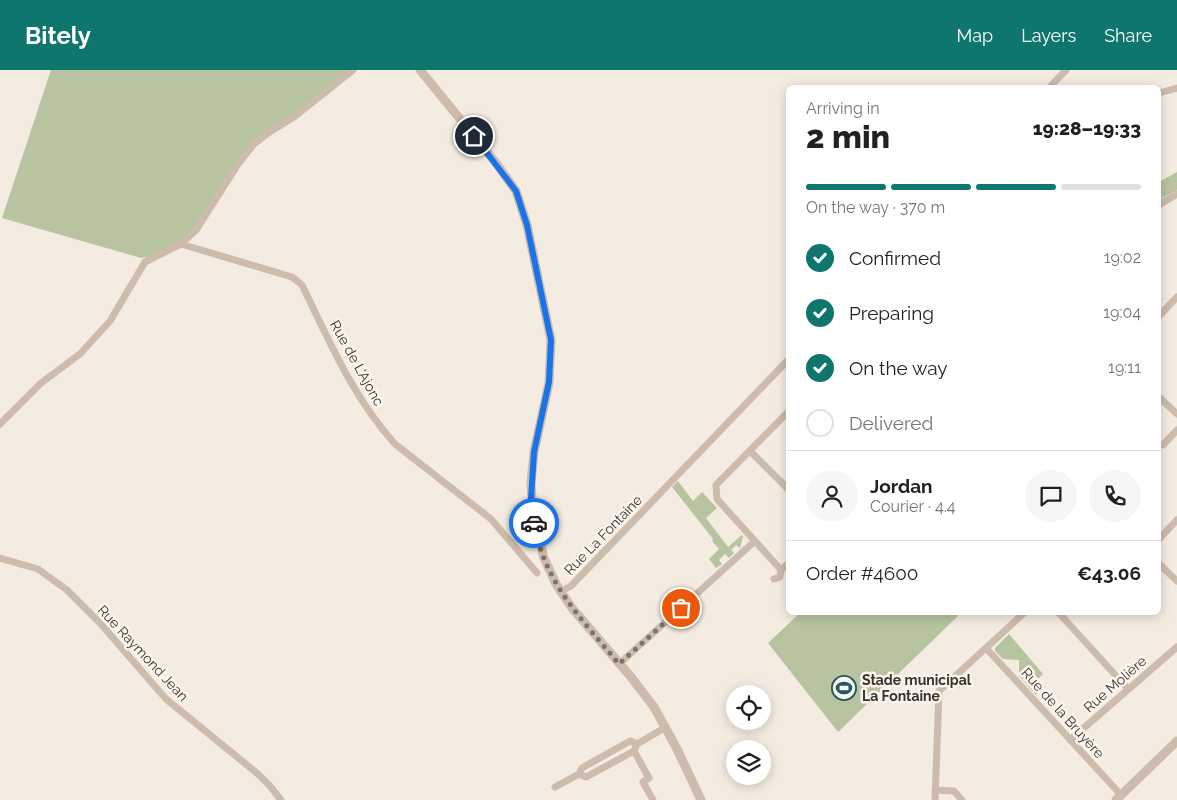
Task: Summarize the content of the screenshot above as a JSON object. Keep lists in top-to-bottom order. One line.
{"streets":{"street":["Rue de L'Ajonc","Rue La Fontaine","Rue Raymond Jean","Rue Molière","Rue de la Bruyère"]},"crossings":[["Rue Molière","Rue de la Bruyère"]],"places":{"sports":["Stade municipal La Fontaine"]},"page":{"header":"Bitely","nav":["Map","Layers","Share"],"heading":["2 min","Arriving in","19:28–19:33"],"panel":["Jordan","Courier · 4.4","Order #4600","€43.06"],"bar":"On the way · 370 m","list":[["Confirmed","19:02"],["Preparing","19:04"],["On the way","19:11"],"Delivered"]}}
